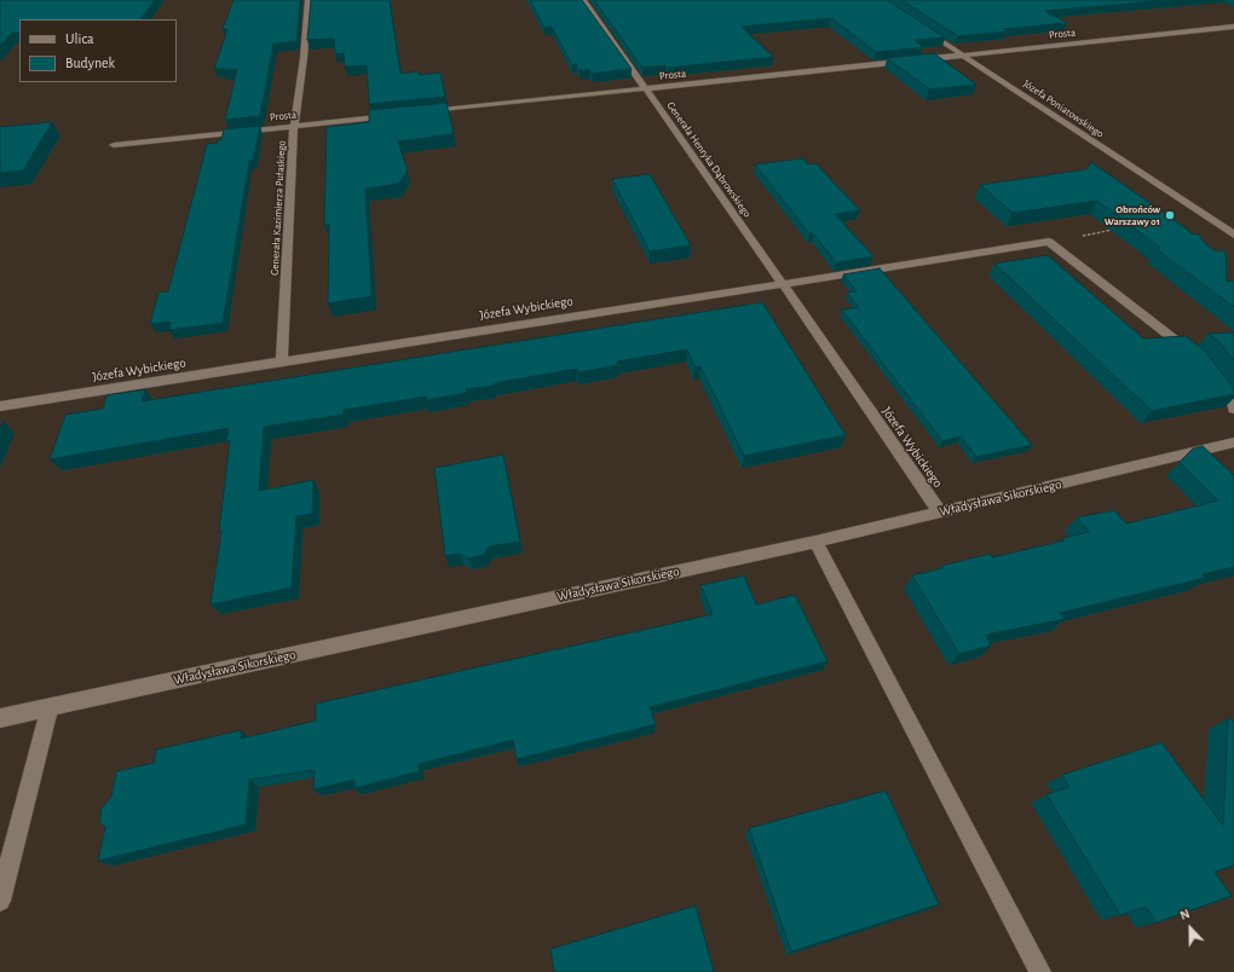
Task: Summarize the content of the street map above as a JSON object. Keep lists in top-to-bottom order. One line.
{"streets":{"street":["Prosta","Józefa Poniatowskiego","Generała Henryka Dąbrowskiego","Generała Kazimierza Pułaskiego","Józefa Wybickiego","Władysława Sikorskiego"]},"crossings":[["Prosta","Józefa Poniatowskiego"],["Prosta","Generała Henryka Dąbrowskiego"],["Prosta","Generała Kazimierza Pułaskiego"],["Generała Henryka Dąbrowskiego","Józefa Wybickiego"],["Generała Kazimierza Pułaskiego","Józefa Wybickiego"],["Józefa Wybickiego","Władysława Sikorskiego"]],"places":["Obrońców Warszawy 01"],"legend":["Ulica","Budynek"],"north":"top"}
